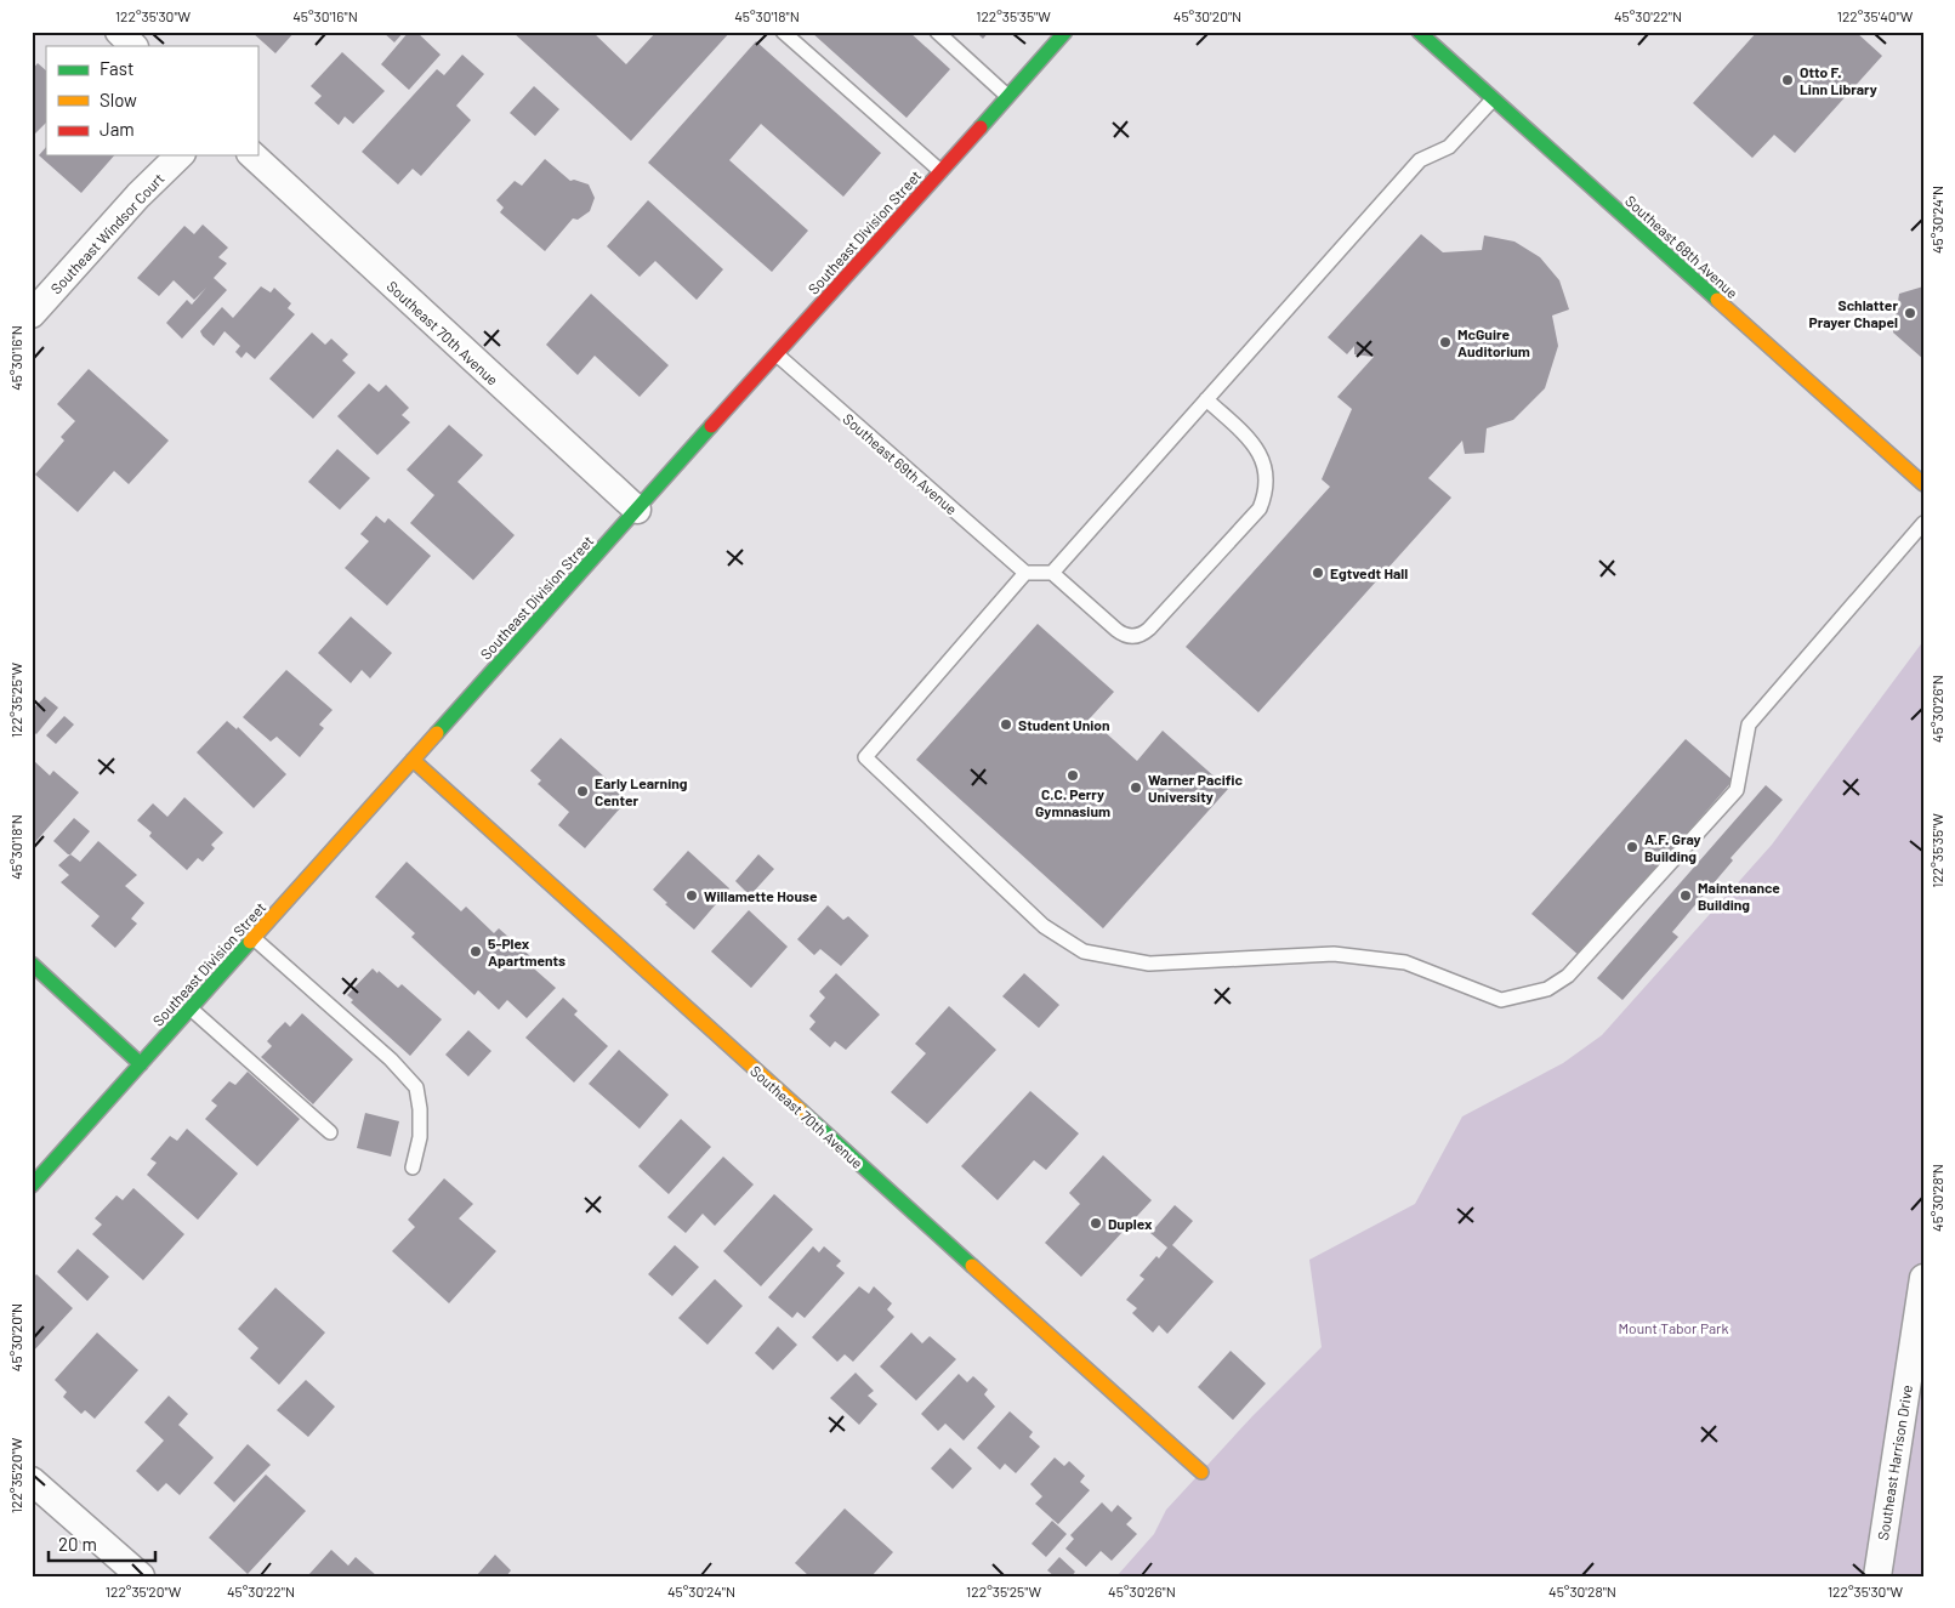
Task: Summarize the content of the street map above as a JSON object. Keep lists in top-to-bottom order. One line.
{"streets":{"street":["Southeast Division Street","Southeast Windsor Court","Southeast 68th Avenue","Southeast 70th Avenue","Southeast Harrison Drive"],"lane":["Southeast 69th Avenue"]},"crossings":[["Southeast Division Street","Southeast 70th Avenue"],["Southeast Division Street","Southeast 69th Avenue"]],"parks":["Mount Tabor Park"],"places":["Otto F. Linn Library","Schlatter Prayer Chapel","McGuire Auditorium","Egtvedt Hall","Student Union","C.C. Perry Gymnasium","Warner Pacific University","Early Learning Center","A.F. Gray Building","Willamette House","Maintenance Building","5-Plex Apartments","Duplex"],"legend":["Fast","Slow","Jam"],"scale_bar":"20 m","coordinates":["122°35'30\"W","45°30'16\"N","45°30'18\"N","122°35'35\"W","45°30'20\"N","45°30'22\"N","122°35'40\"W","45°30'24\"N","122°35'25\"W","45°30'26\"N","45°30'28\"N","122°35'20\"W"]}
